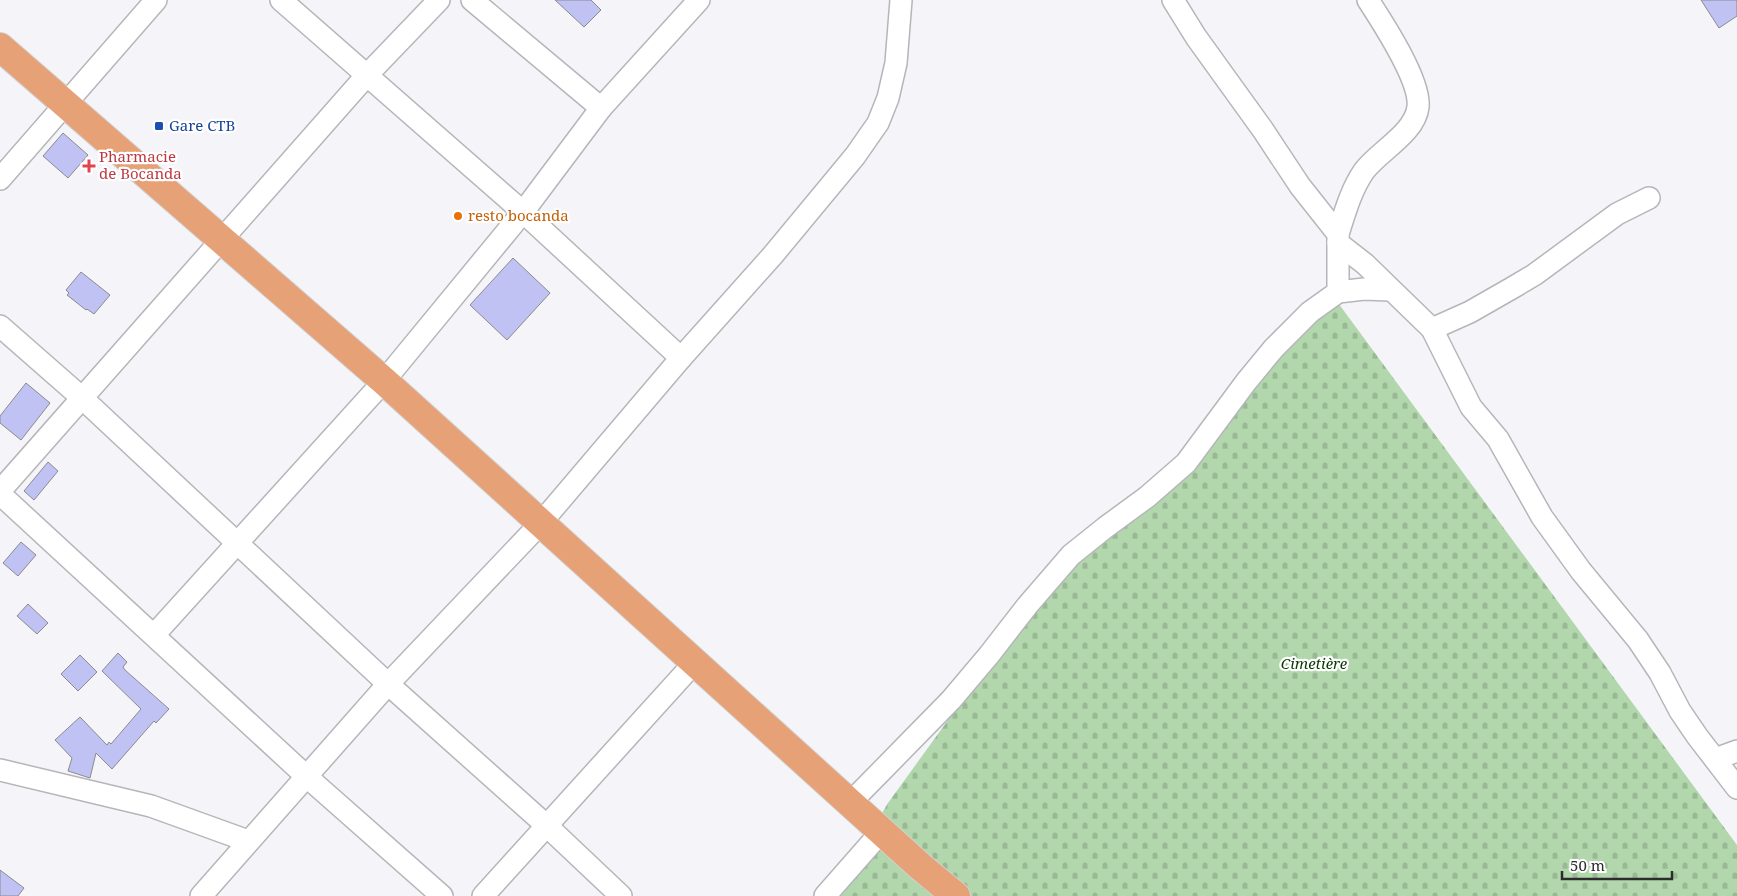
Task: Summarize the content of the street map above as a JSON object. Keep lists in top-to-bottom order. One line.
{"parks":["Cimetière"],"places":{"transit":["Gare CTB"],"health":["Pharmacie de Bocanda"],"other":["resto bocanda"]},"scale_bar":"50 m"}
